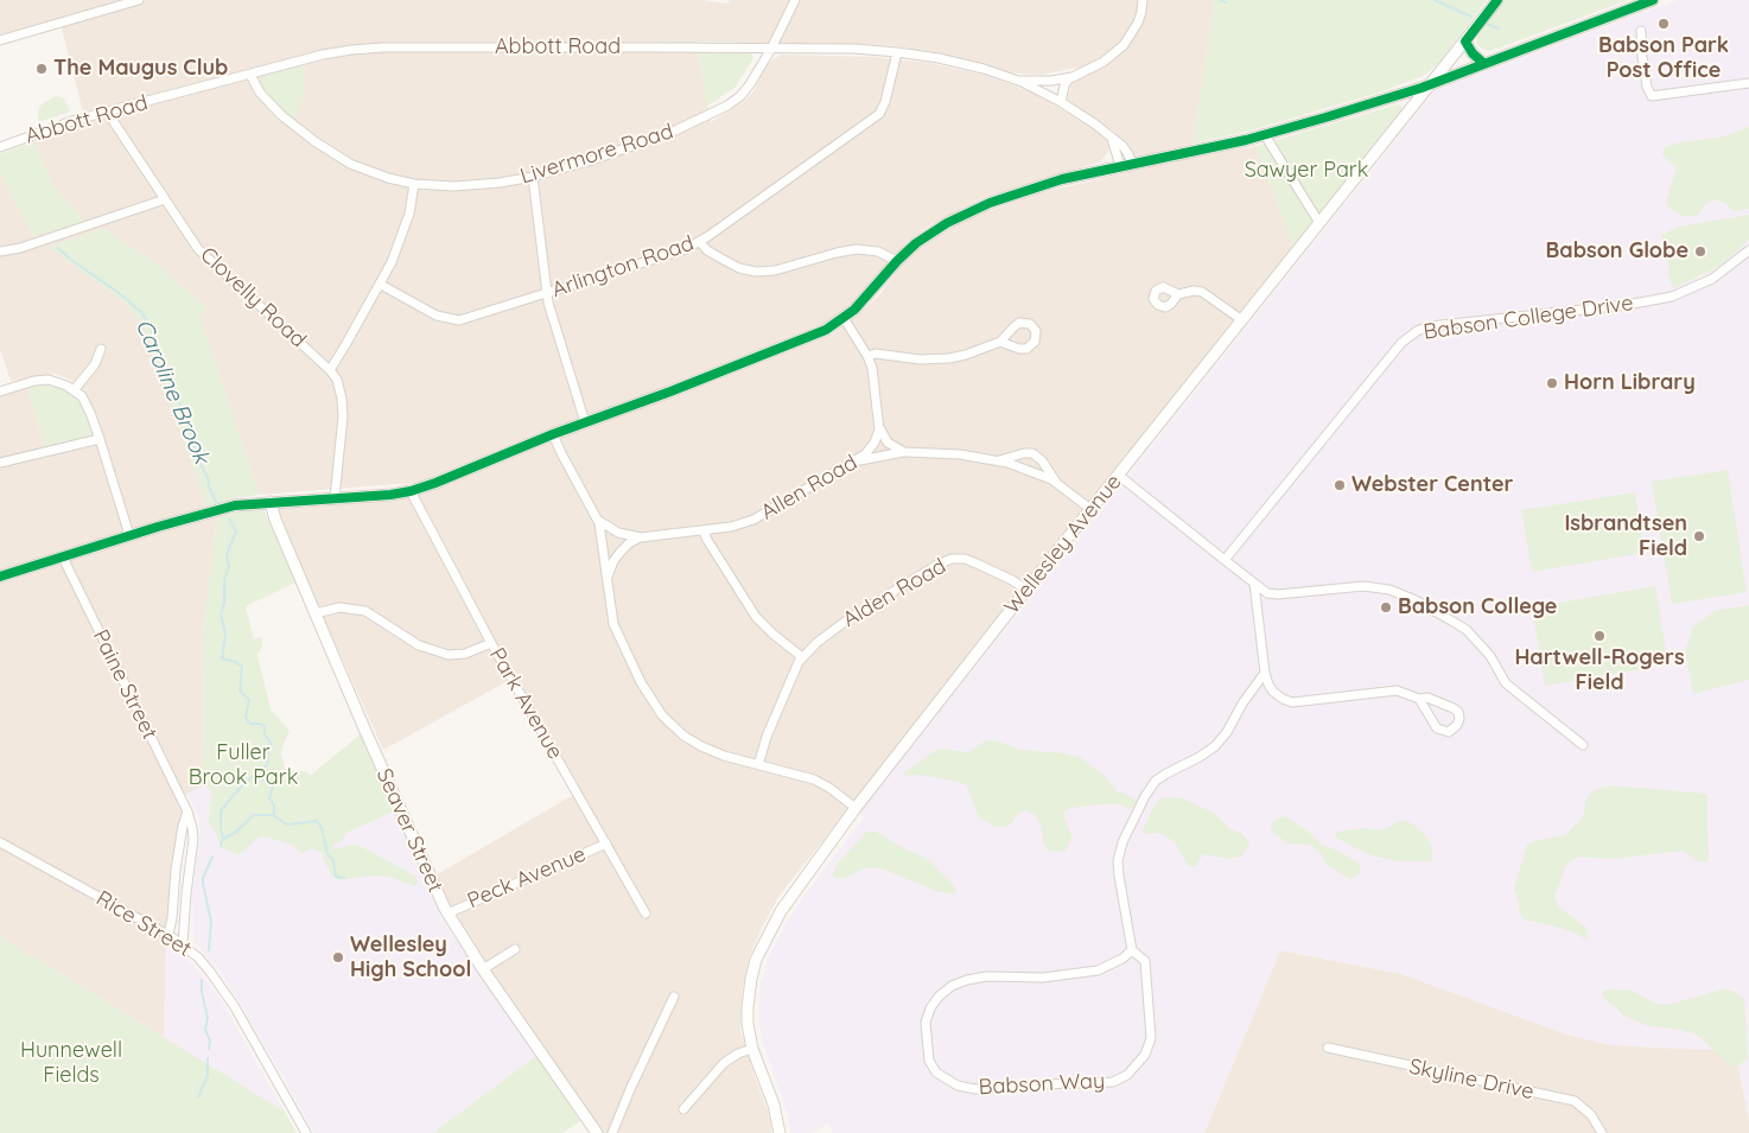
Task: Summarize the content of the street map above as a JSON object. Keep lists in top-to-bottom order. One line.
{"streets":{"street":["Abbott Road","Livermore Road","Arlington Road","Clovelly Road","Babson College Drive","Allen Road","Wellesley Avenue","Alden Road","Paine Street","Park Avenue","Seaver Street","Peck Avenue","Rice Street","Skyline Drive","Babson Way"]},"crossings":[["Abbott Road","Livermore Road"],["Abbott Road","Arlington Road"],["Abbott Road","Clovelly Road"],["Wellesley Avenue","Alden Road"],["Paine Street","Rice Street"],["Park Avenue","Peck Avenue"],["Seaver Street","Peck Avenue"]],"water":["Caroline Brook"],"parks":["Sawyer Park","Fuller Brook Park","Hunnewell Fields"],"places":["Babson Park Post Office","The Maugus Club","Babson Globe","Horn Library","Webster Center","Isbrandtsen Field","Babson College","Hartwell-Rogers Field","Wellesley High School"]}
